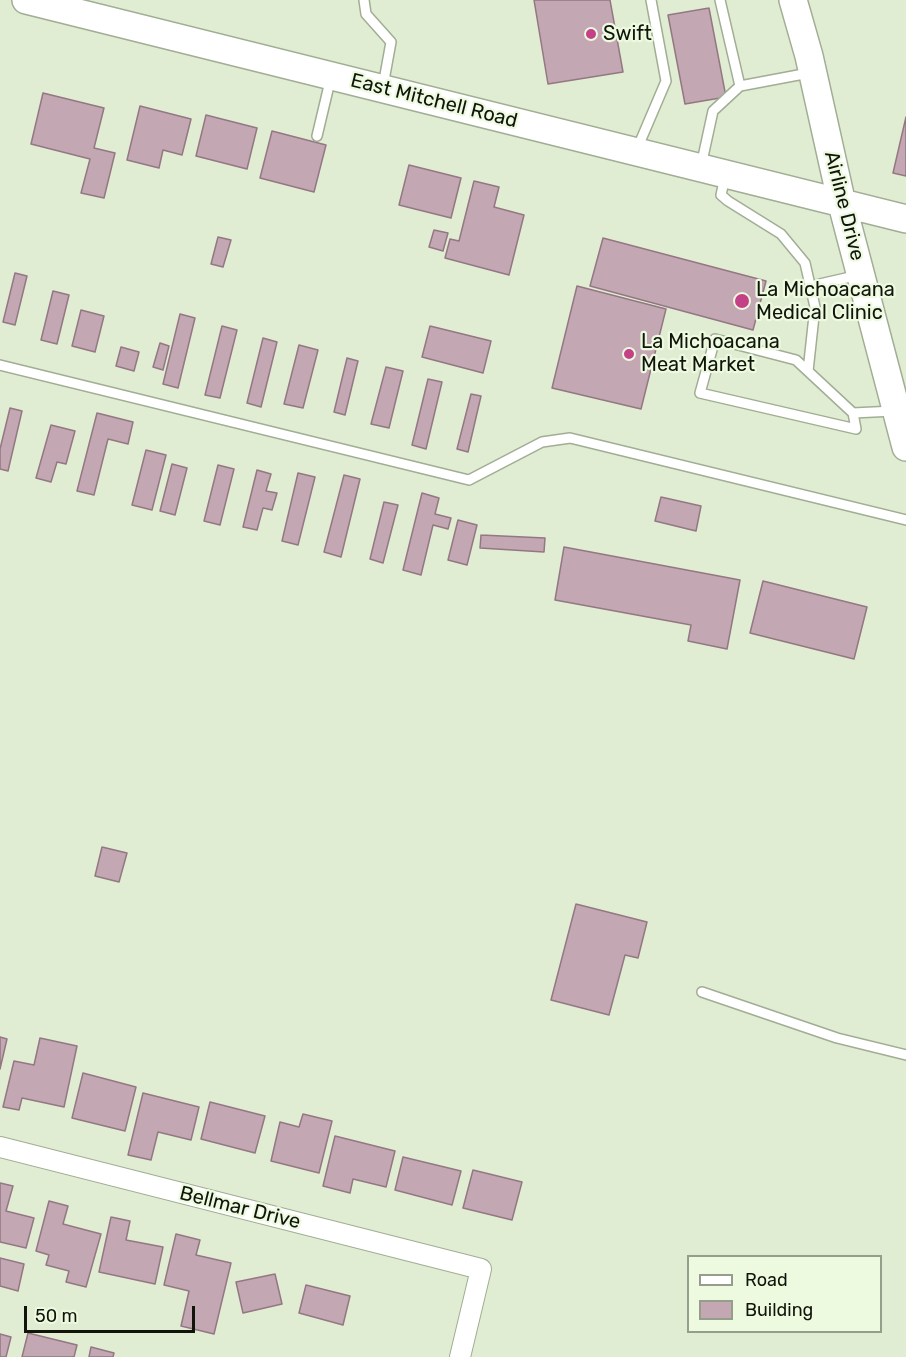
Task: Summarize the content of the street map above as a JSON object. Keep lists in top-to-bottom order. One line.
{"streets":{"street":["East Mitchell Road","Airline Drive","Bellmar Drive"]},"crossings":[["East Mitchell Road","Airline Drive"]],"places":["Swift","La Michoacana Medical Clinic","La Michoacana Meat Market"],"legend":["Road","Building"],"scale_bar":"50 m"}
